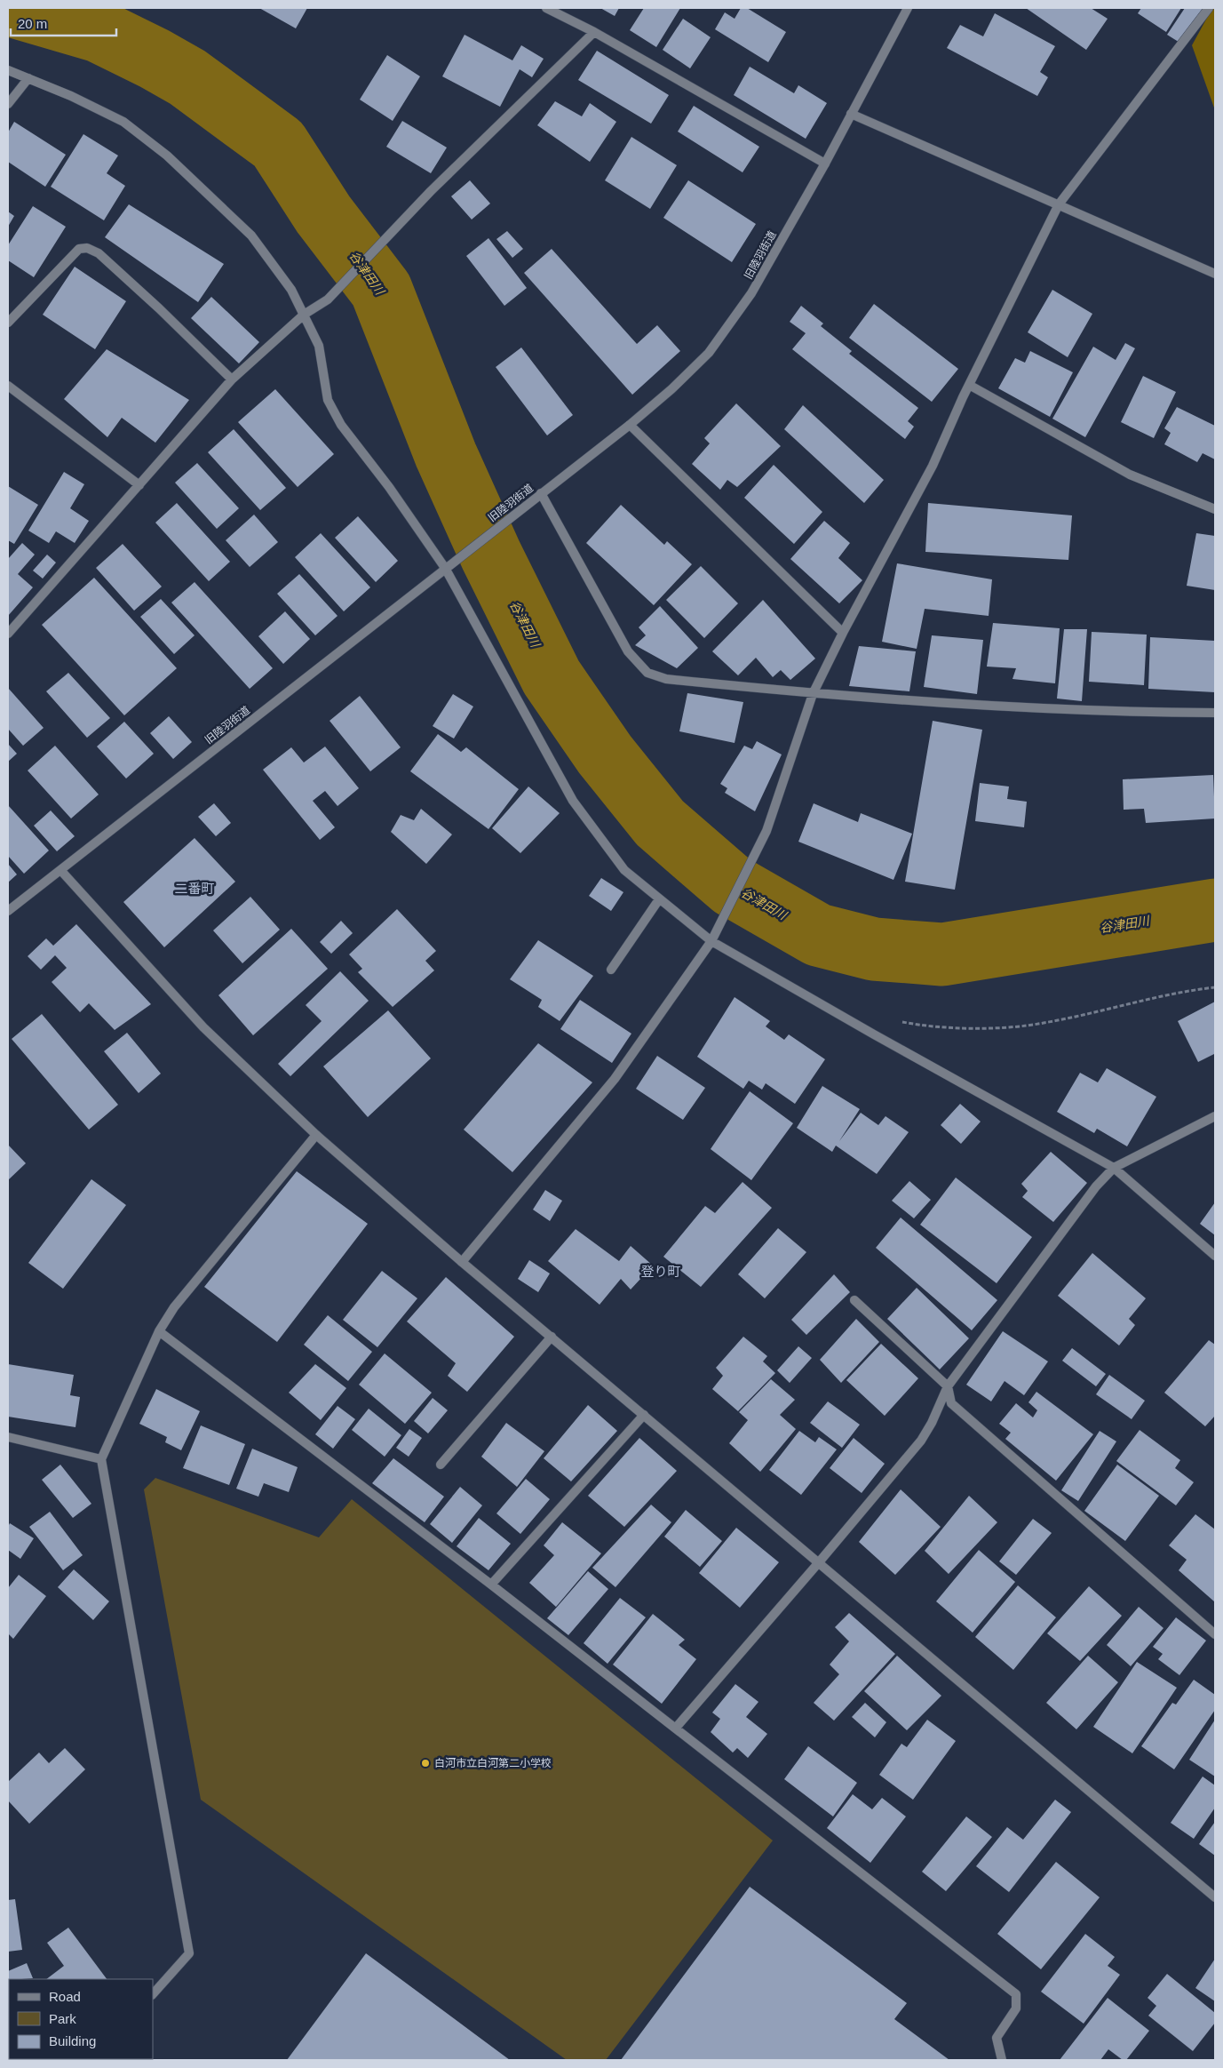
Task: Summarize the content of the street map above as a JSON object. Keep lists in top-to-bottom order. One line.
{"streets":{"street":["旧陸羽街道"]},"districts":["二番町","登り町"],"water":["谷津田川"],"places":["白河市立白河第二小学校"],"legend":["Road","Park","Building"],"scale_bar":"20 m"}
